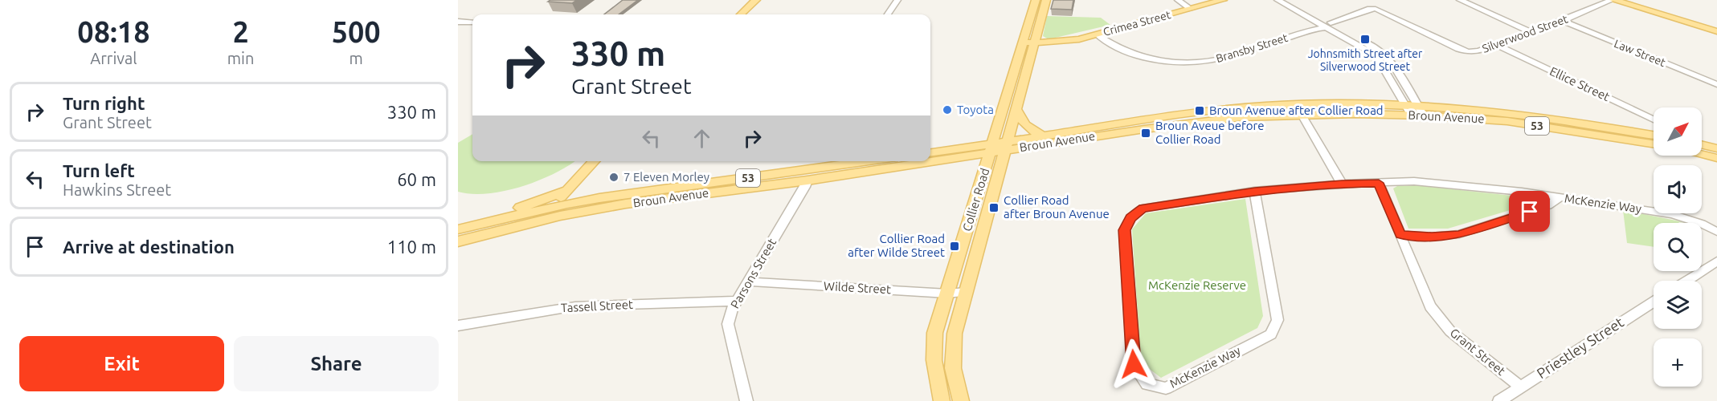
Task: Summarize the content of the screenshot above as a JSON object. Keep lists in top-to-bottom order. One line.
{"streets":{"main road":["Crimea Street","Broun Avenue","53","Collier Road"],"street":["Silverwood Street","Bransby Street","Law Street","Ellice Street","McKenzie Way","Parsons Street","Wilde Street","Tassell Street","Priestley Street","Grant Street"]},"crossings":[["Crimea Street","Bransby Street"],["Crimea Street","Collier Road"],["Silverwood Street","Bransby Street"],["Silverwood Street","Law Street"],["Silverwood Street","Ellice Street"],["Broun Avenue","Collier Road"],["Broun Avenue","Parsons Street"],["Collier Road","Wilde Street"],["McKenzie Way","Grant Street"],["Parsons Street","Wilde Street"],["Parsons Street","Tassell Street"],["Priestley Street","Grant Street"]],"parks":["McKenzie Reserve"],"places":{"transit":["Johnsmith Street after Silverwood Street","Broun Avenue after Collier Road","Broun Aveue before Collier Road","Collier Road after Broun Avenue","Collier Road after Wilde Street"],"other":["Toyota","7 Eleven Morley"]},"north":"top right","page":{"eta":["08:18","Arrival","2","min","500","m"],"turn":["330 m","Grant Street"],"list":[{"name":"Turn right","note":"Grant Street","value":"330 m"},{"name":"Turn left","note":"Hawkins Street","value":"60 m"},{"name":"Arrive at destination","value":"110 m"}],"map_buttons":"+","buttons":["Exit","Share"]}}
